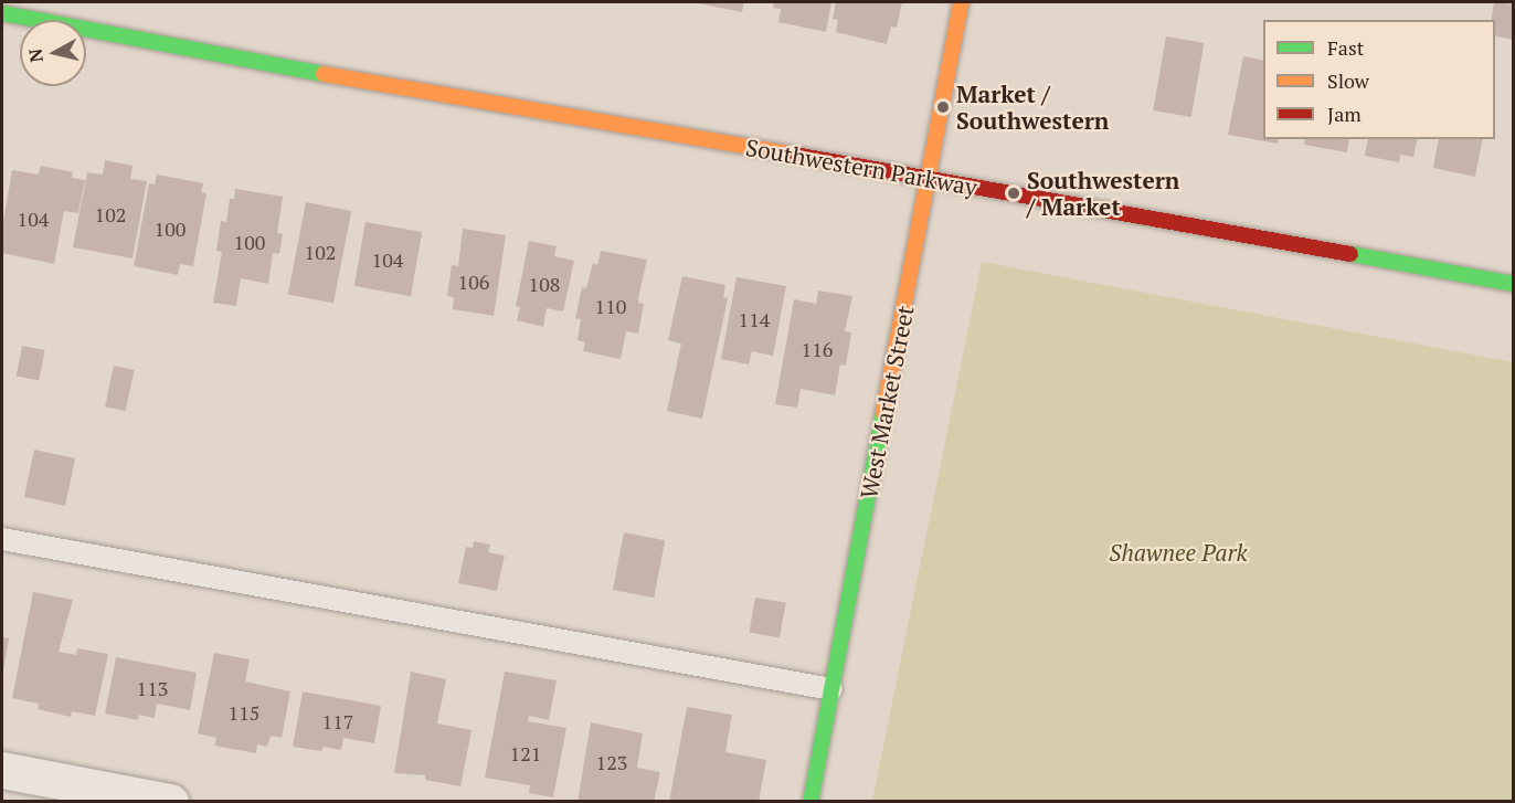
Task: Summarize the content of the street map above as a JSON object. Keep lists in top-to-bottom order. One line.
{"streets":{"street":["Southwestern Parkway","West Market Street"]},"crossings":[["Southwestern Parkway","West Market Street"]],"parks":["Shawnee Park"],"places":["Market / Southwestern","Southwestern / Market"],"house_numbers":["102","104","100","100","102","104","106","108","110","114","116","113","115","117","121","123"],"legend":["Fast","Slow","Jam"],"north":"left"}
